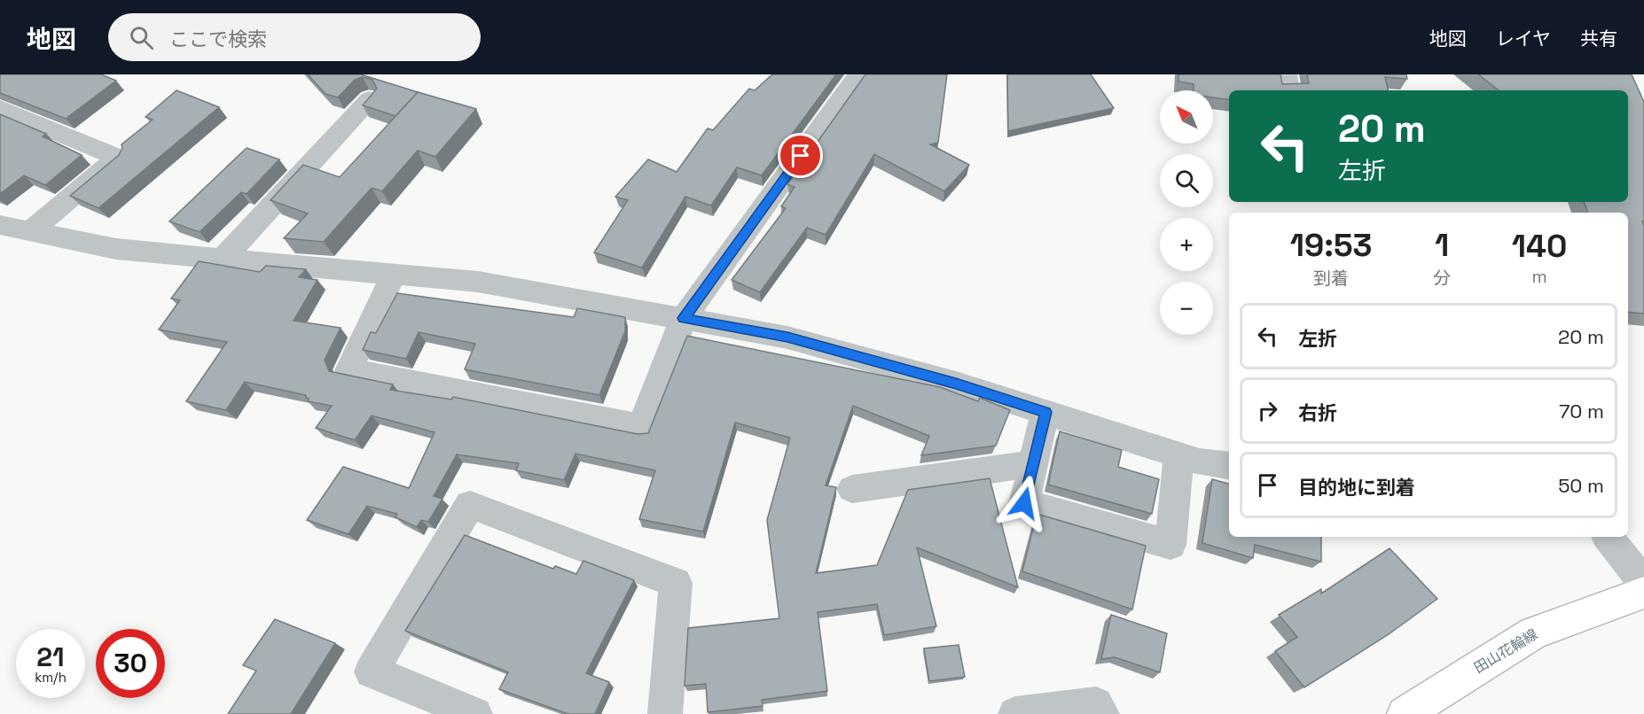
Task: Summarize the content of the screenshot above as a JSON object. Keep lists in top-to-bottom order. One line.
{"streets":{"main road":["田山花輪線"]},"north":"top left","page":{"header":"地図","search":"ここで検索","nav":["地図","レイヤ","共有"],"map_buttons":["+","−"],"turn":["20 m","左折"],"eta":["19:53","到着","1","分","140","m"],"list":[{"name":"左折","value":"20 m"},{"name":"右折","value":"70 m"},{"name":"目的地に到着","value":"50 m"}],"speed":"21 km/h","limit":"30"}}
